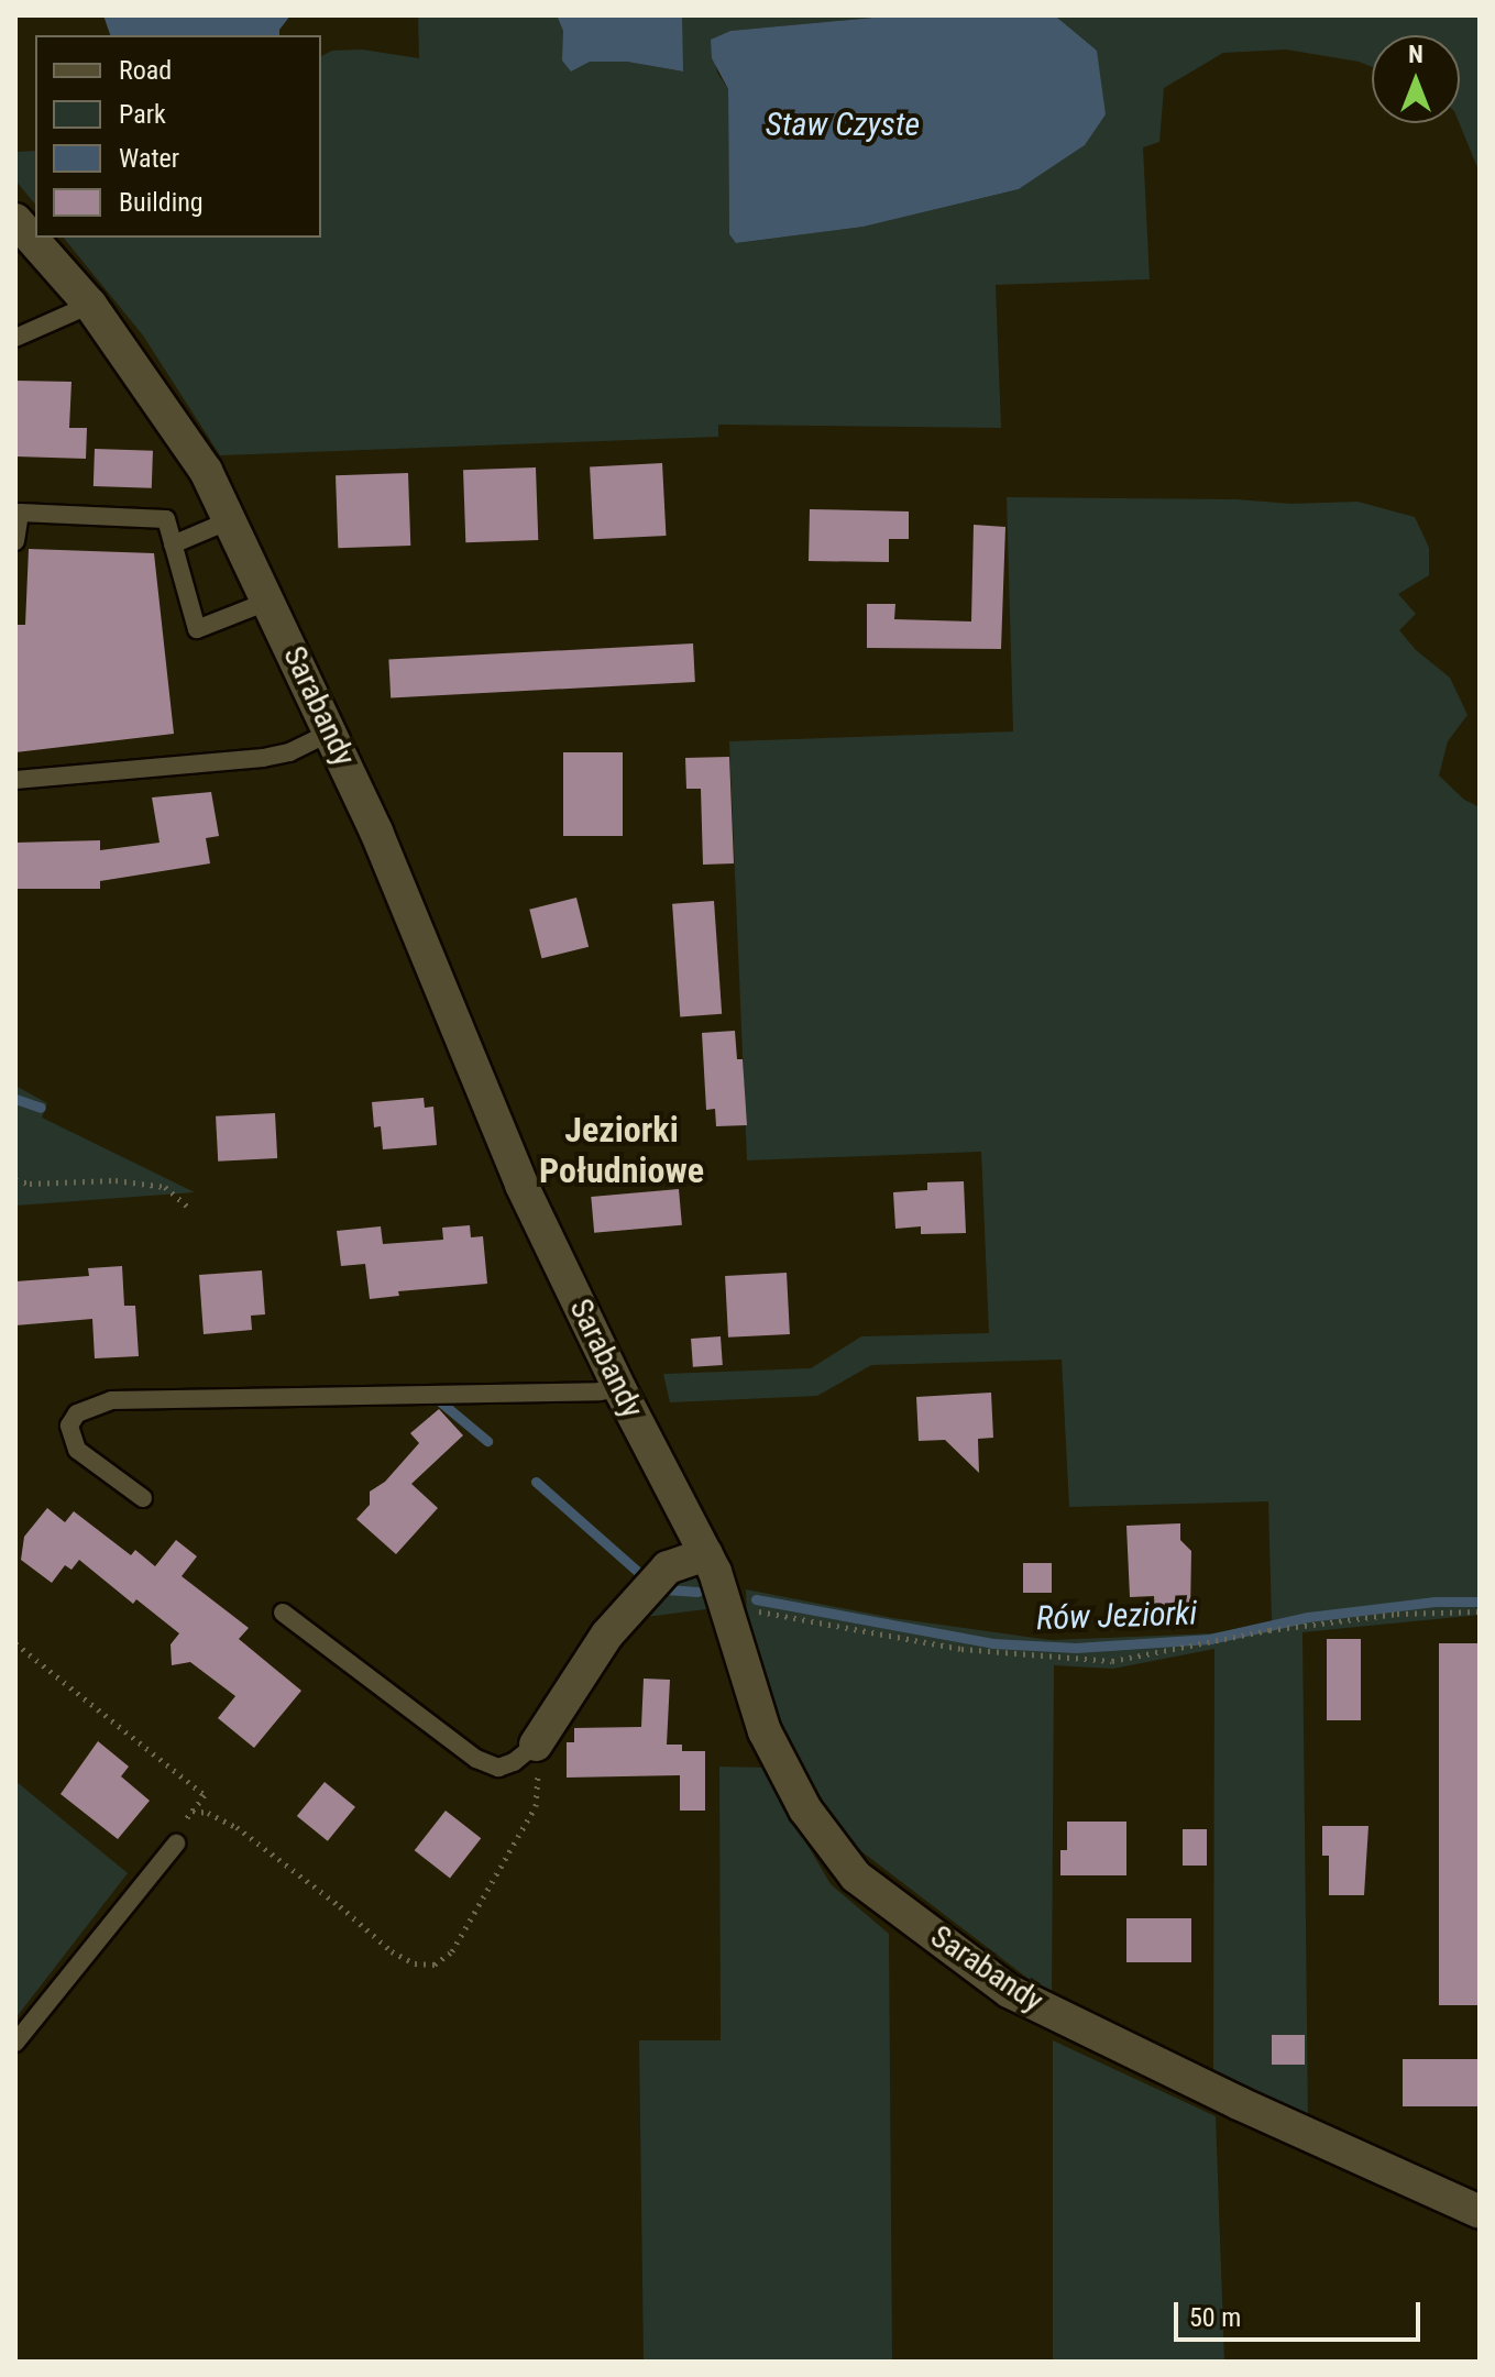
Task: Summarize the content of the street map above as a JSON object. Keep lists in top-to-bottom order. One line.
{"streets":{"street":["Sarabandy"]},"districts":["Jeziorki Południowe"],"water":["Staw Czyste","Rów Jeziorki"],"legend":["Road","Park","Water","Building"],"scale_bar":"50 m","north":"top"}
